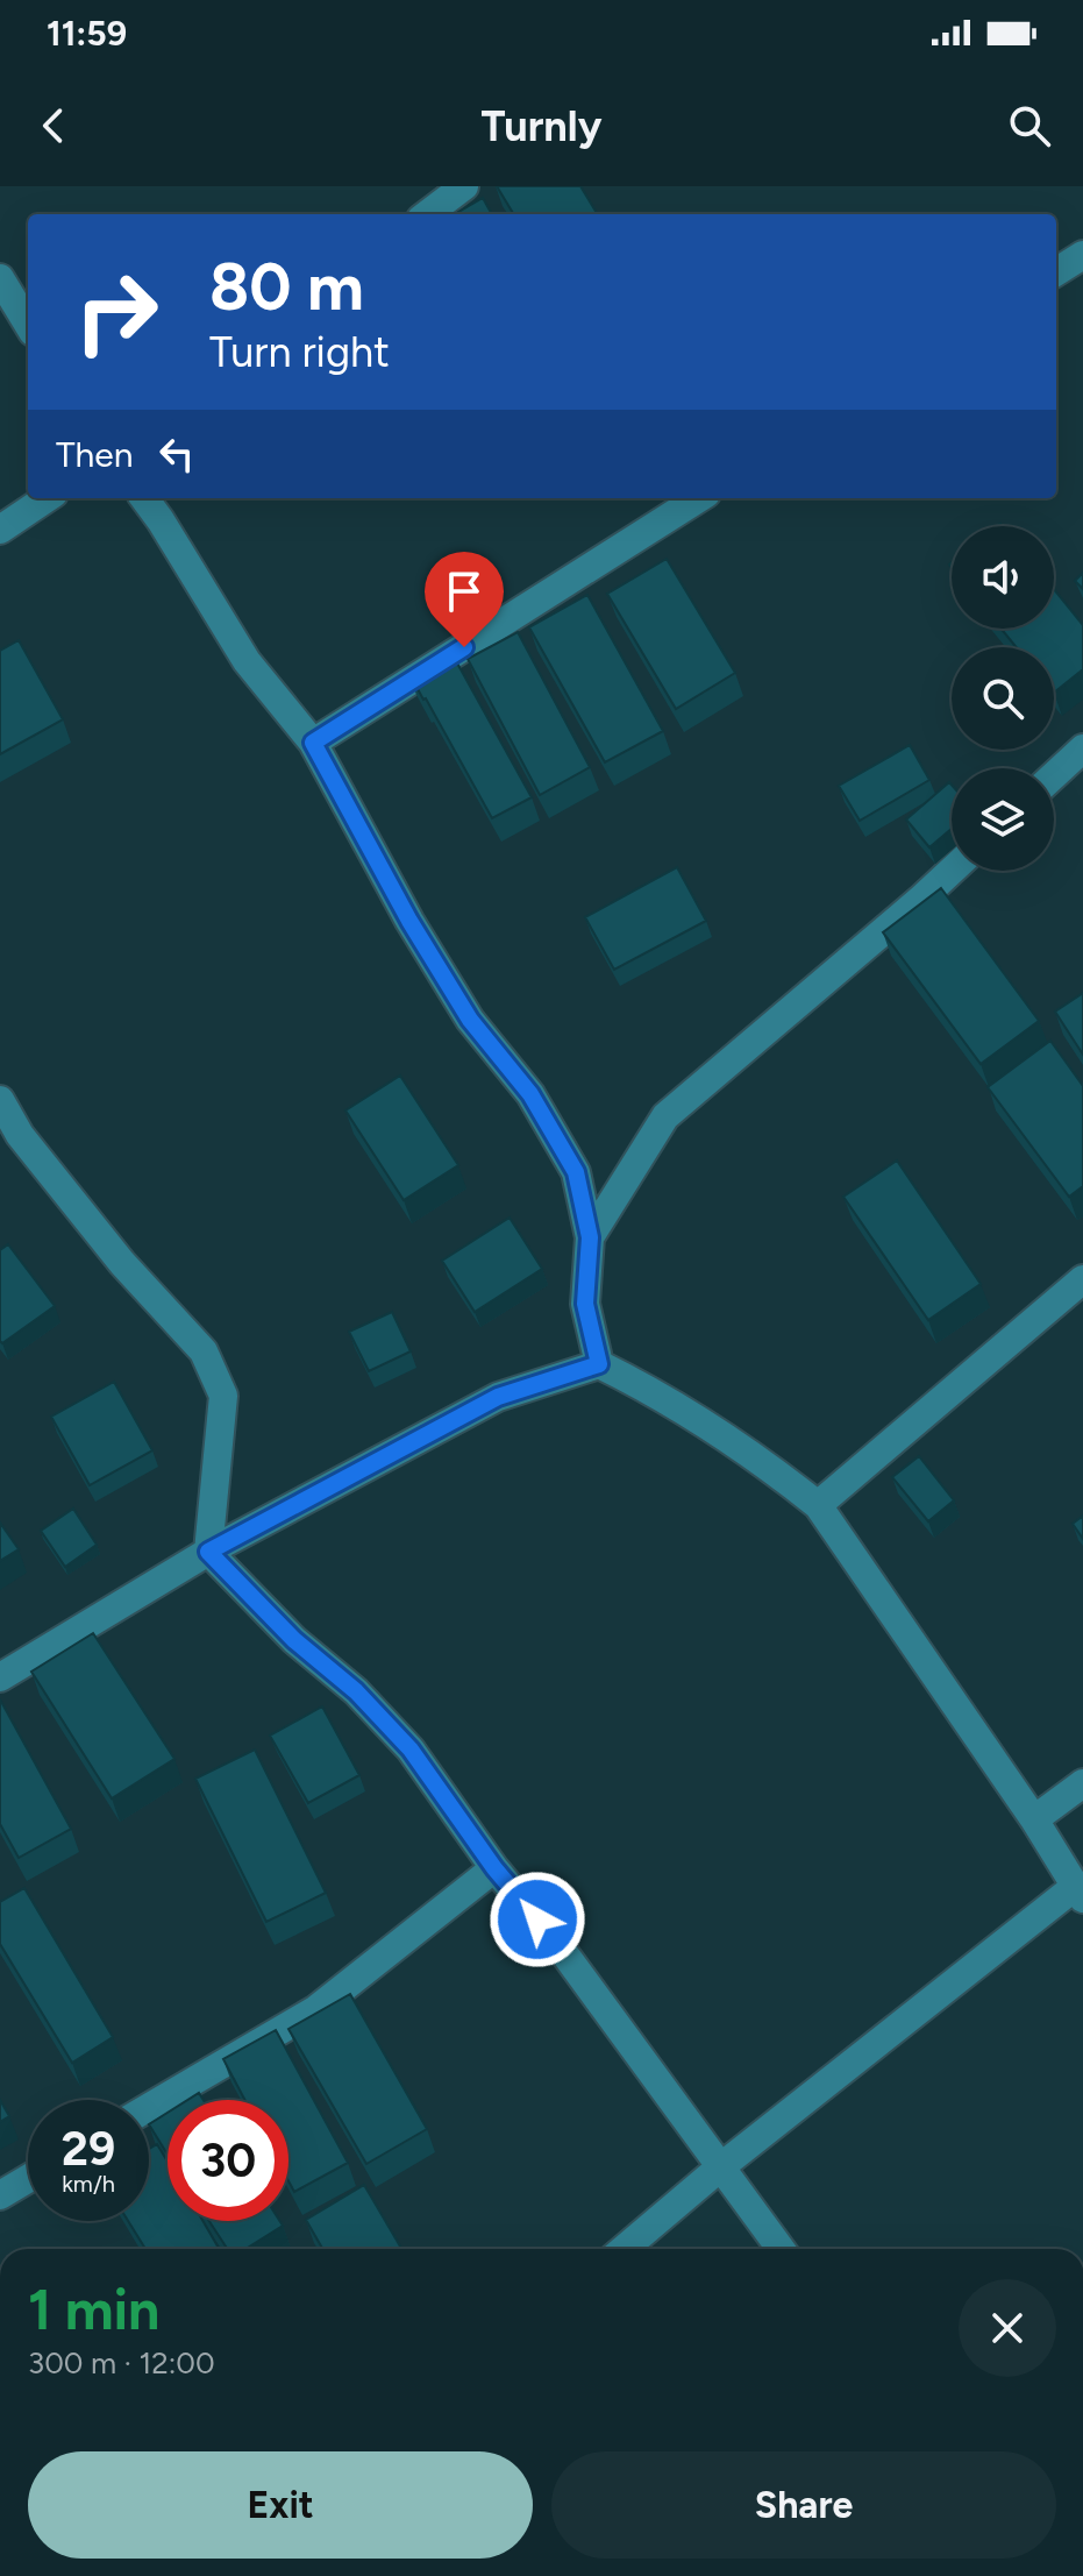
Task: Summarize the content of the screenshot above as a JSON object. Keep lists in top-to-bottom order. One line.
{"page":{"status":"11:59","header":"Turnly","turn":["80 m","Turn right"],"then":"Then","speed":"29 km/h","limit":"30","heading":["1 min","300 m · 12:00"],"buttons":["Exit","Share"]}}
